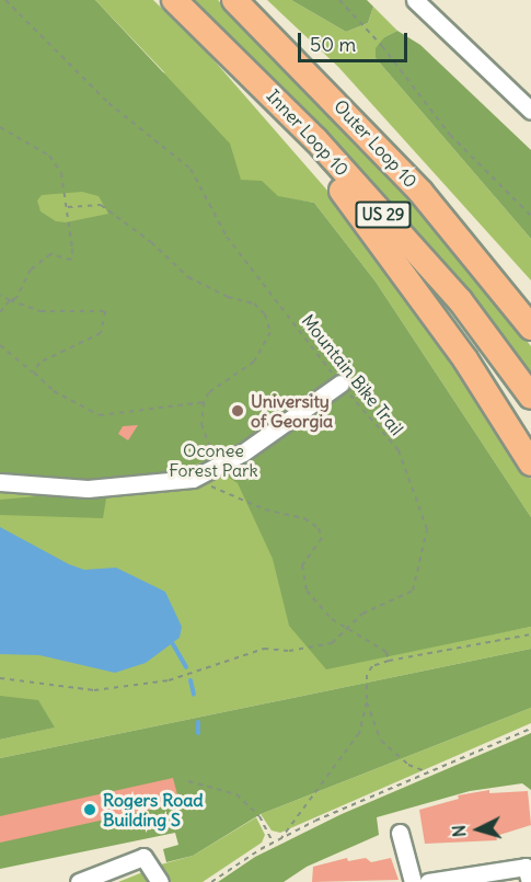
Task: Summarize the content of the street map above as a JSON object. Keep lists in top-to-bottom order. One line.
{"streets":{"highway":["Inner Loop 10","Outer Loop 10","US 29"],"path":["Mountain Bike Trail"]},"parks":["Oconee Forest Park"],"places":["University of Georgia","Rogers Road Building S"],"scale_bar":"50 m","north":"left"}
